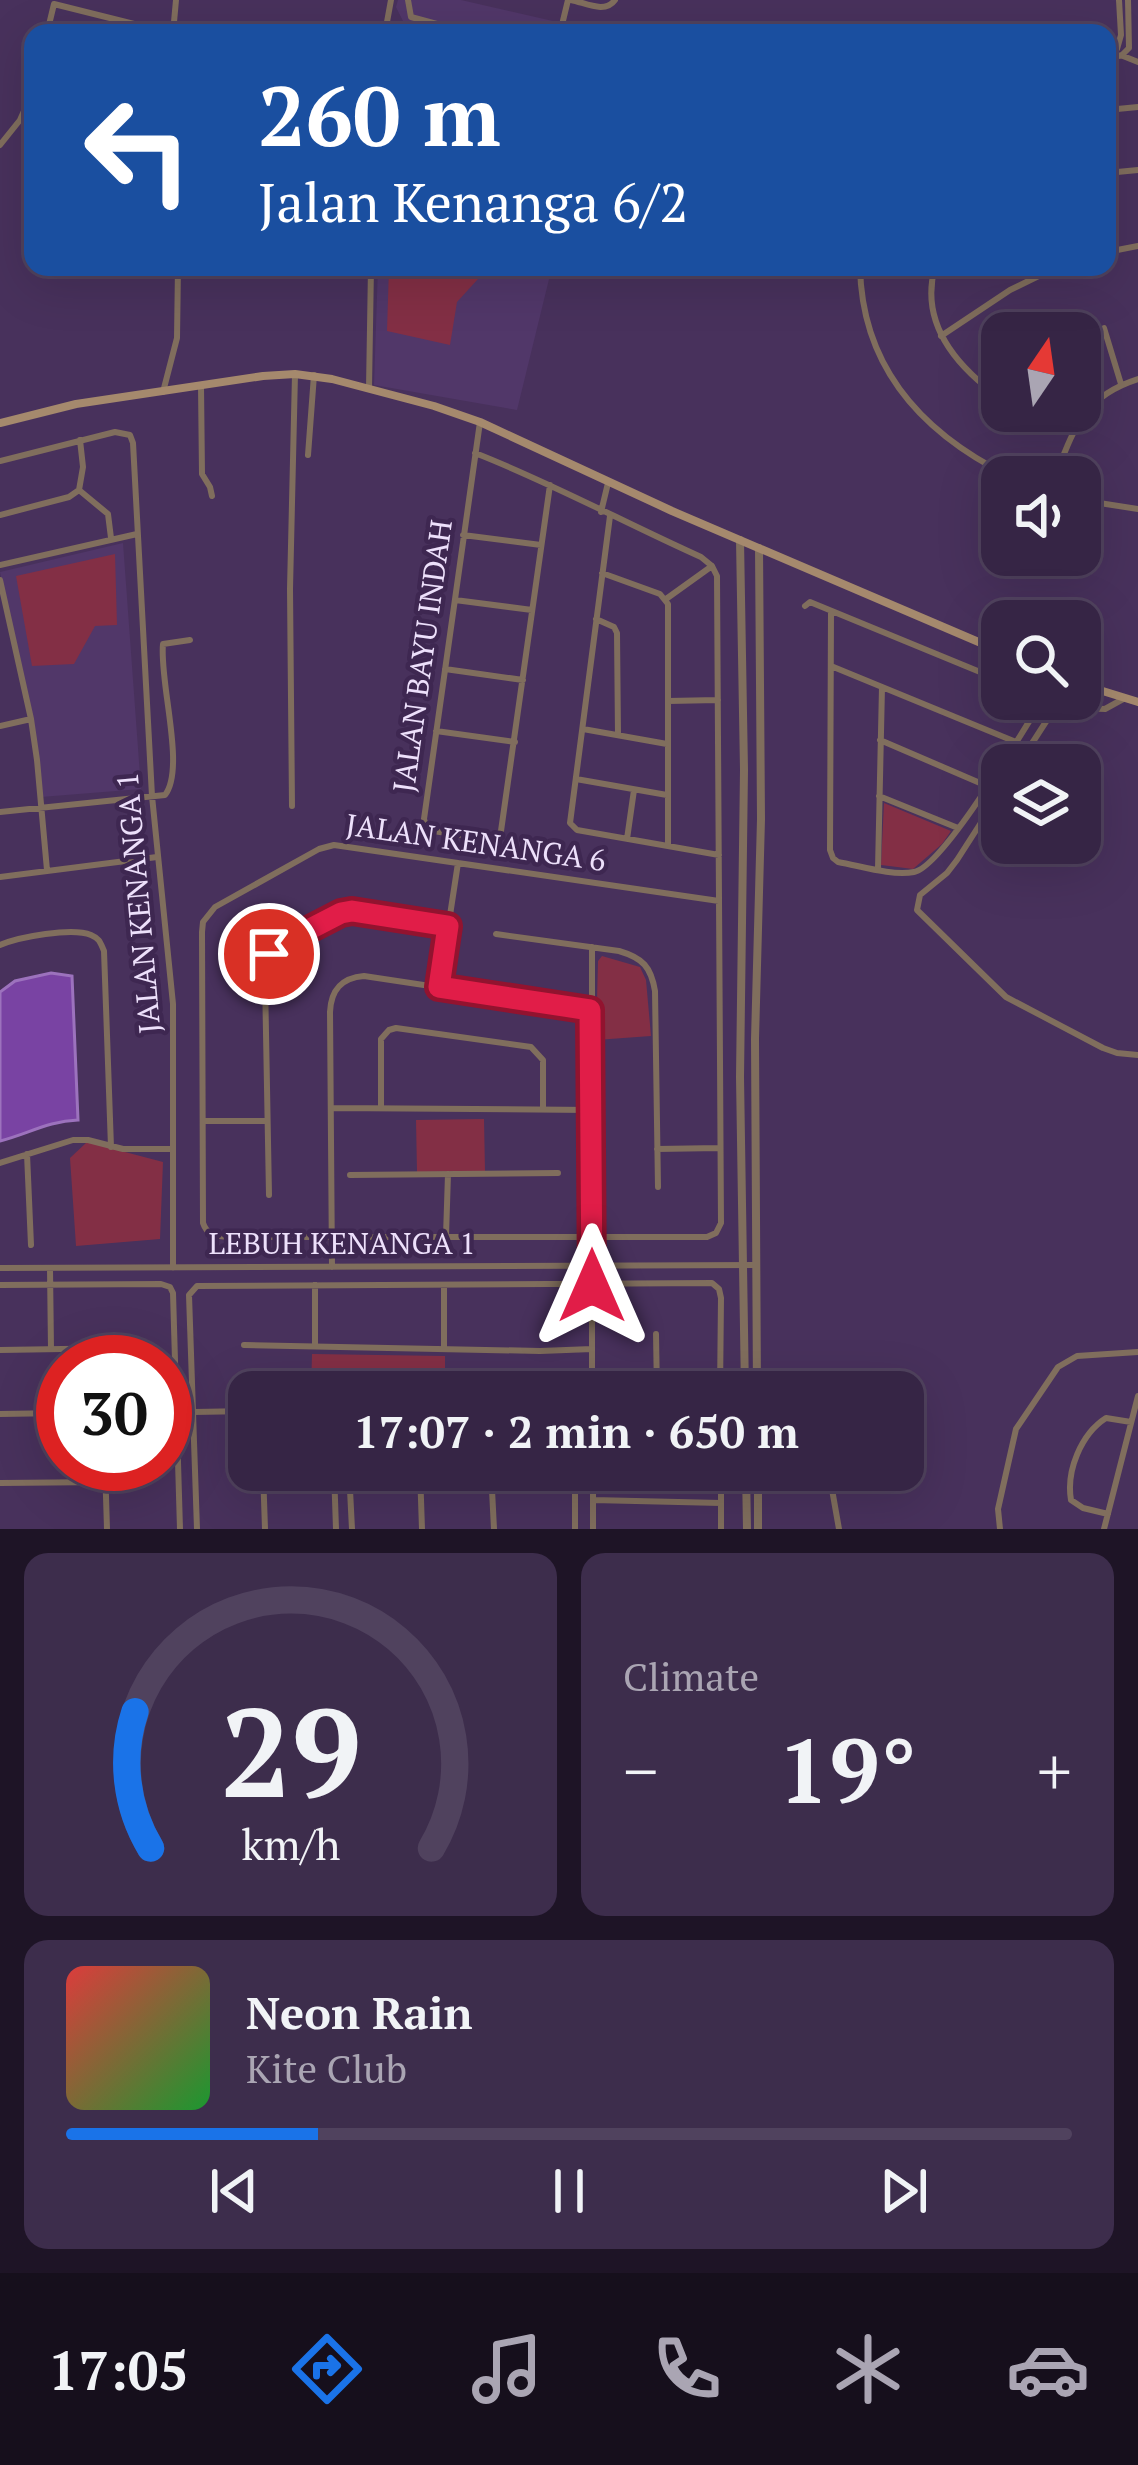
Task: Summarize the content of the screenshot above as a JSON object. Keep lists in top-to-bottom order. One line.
{"streets":{"street":["JALAN BAYU INDAH","JALAN KENANGA 6","JALAN KENANGA 1","LEBUH KENANGA 1"]},"crossings":[["JALAN KENANGA 1","LEBUH KENANGA 1"]],"north":"top","page":{"turn":["260 m","Jalan Kenanga 6/2"],"limit":"30","trip":"17:07 · 2 min · 650 m","tile":"Climate","heat":["−","19°","+"],"song":["Neon Rain","Kite Club"],"tabs":"17:05","gauge":["29","km/h"]}}
